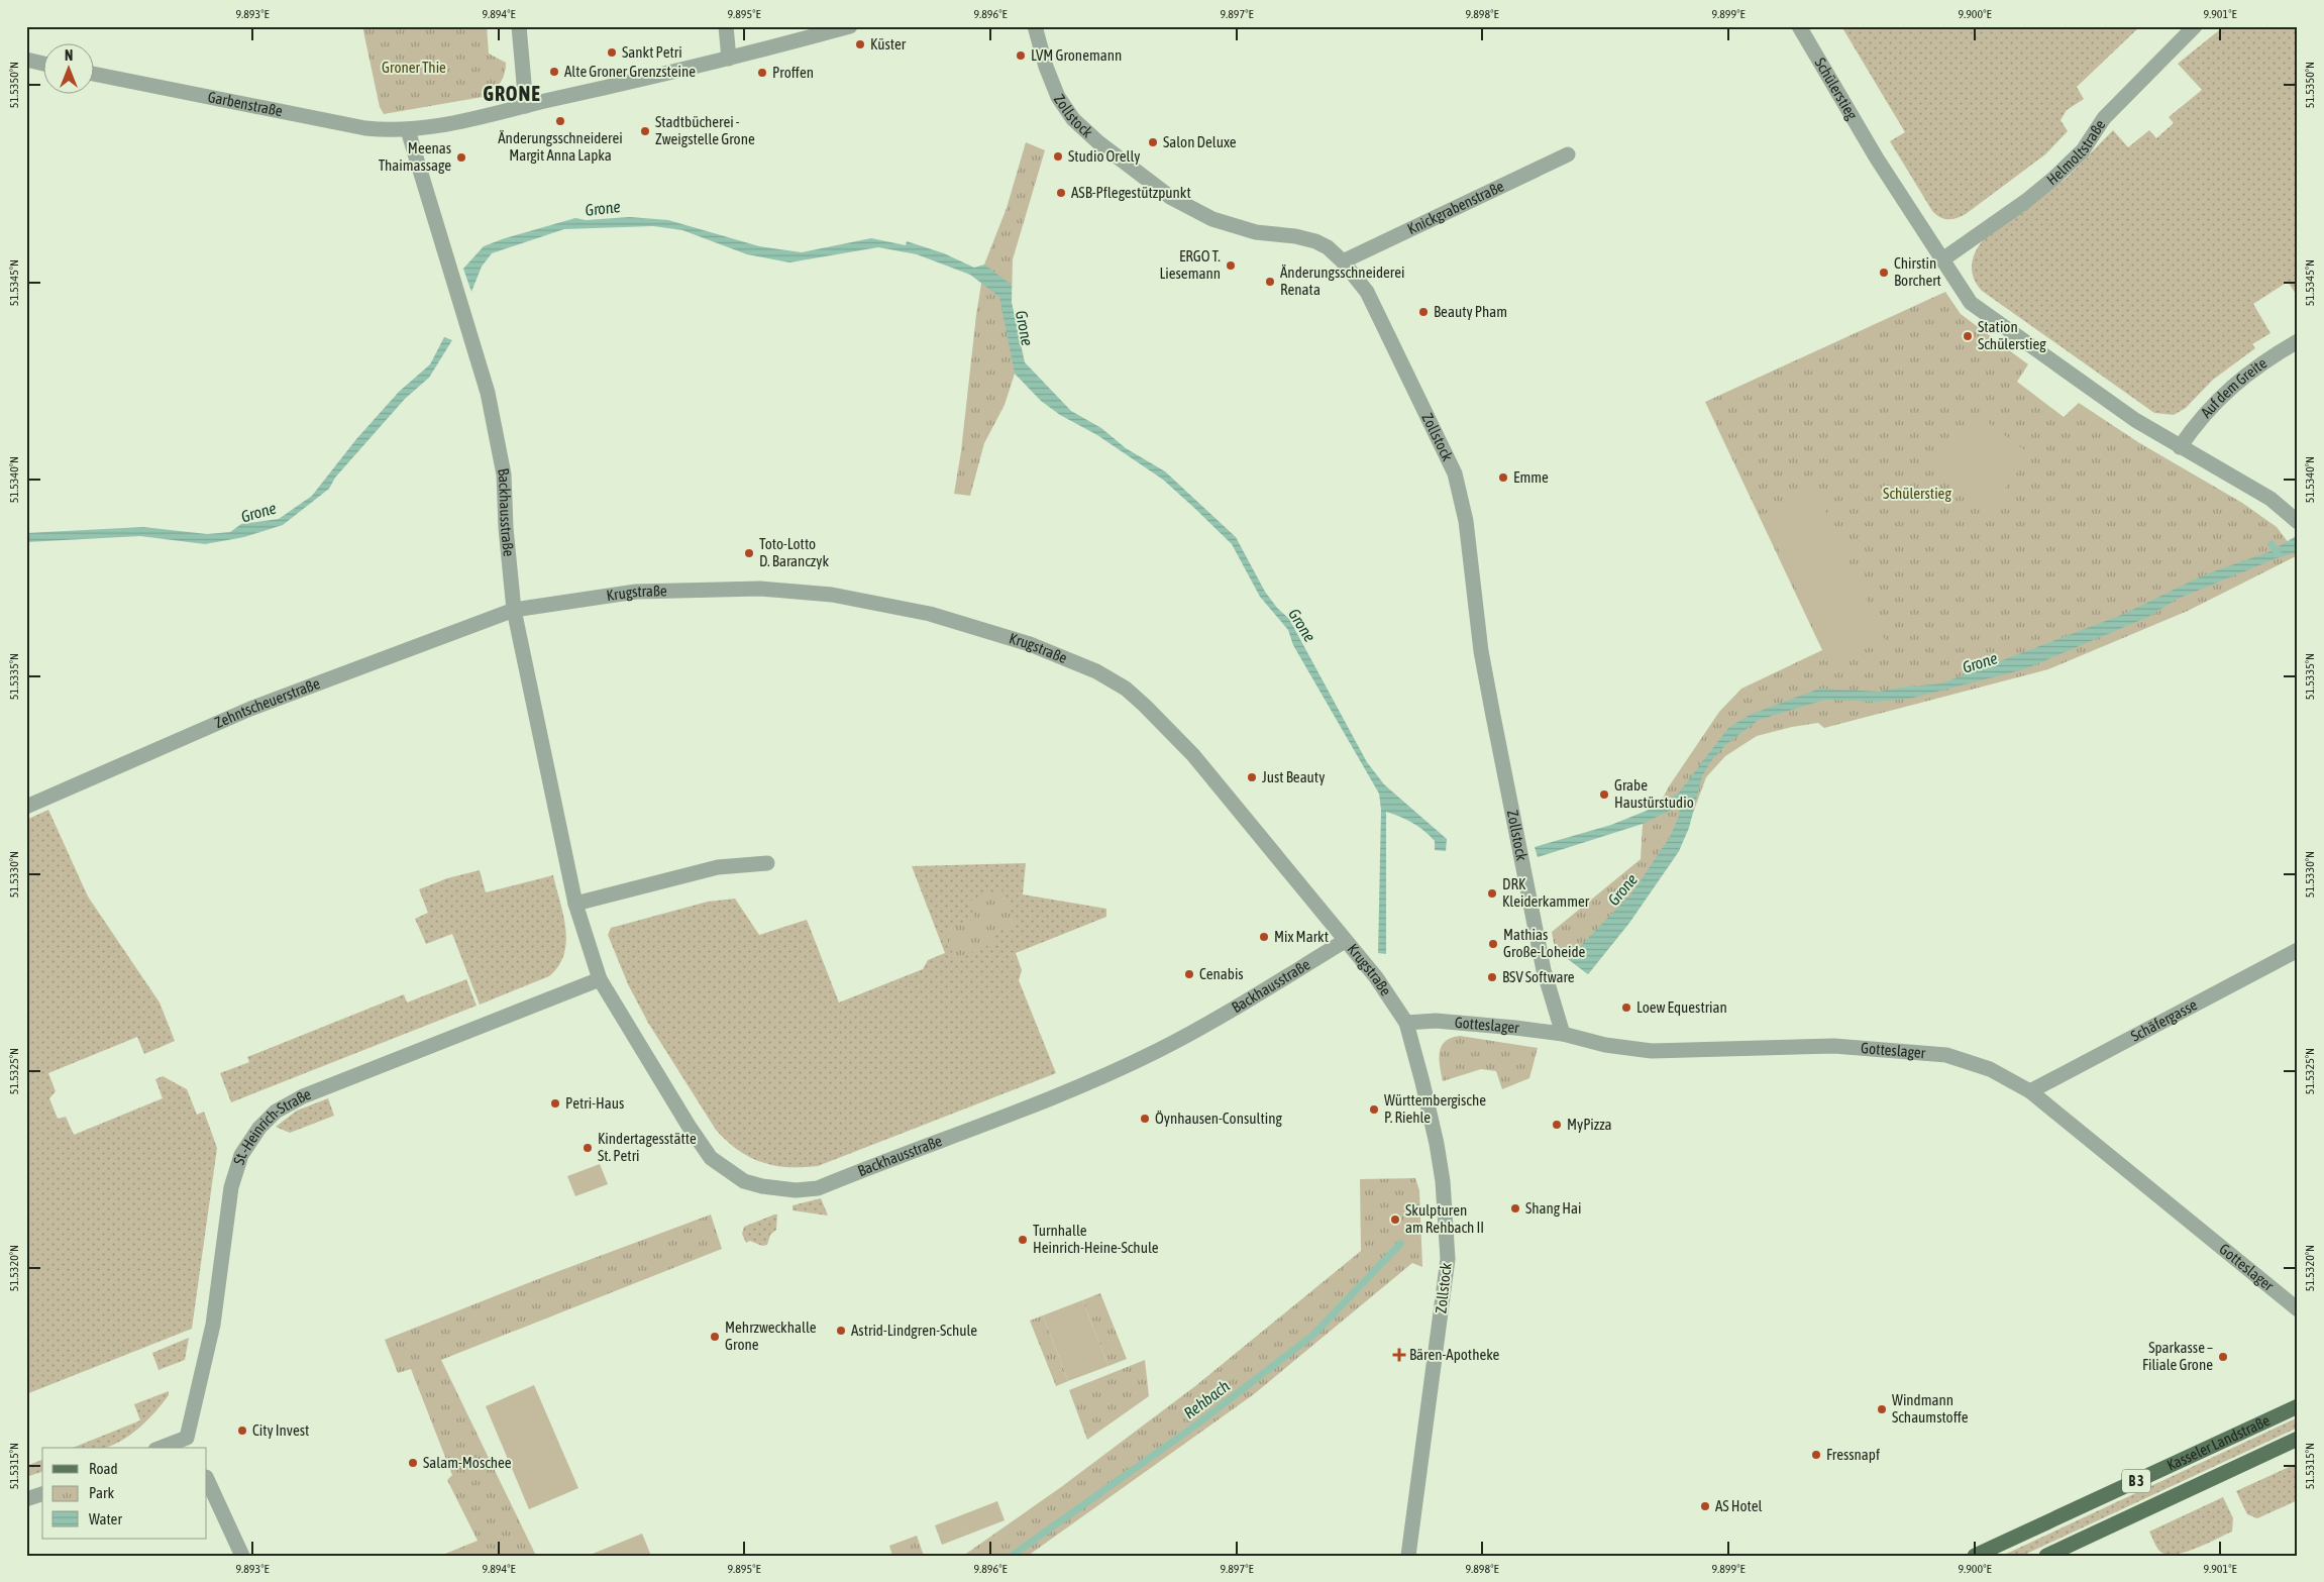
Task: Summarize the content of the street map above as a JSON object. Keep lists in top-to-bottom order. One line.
{"streets":{"main road":["Kasseler Landstraße","B 3"],"street":["Schülerstieg","Garbenstraße","Zollstock","Helmoltstraße","Knickgrabenstraße","Auf dem Greite","Backhausstraße","Krugstraße","Zehntscheuerstraße","Schäfergasse","Gotteslager","St.-Heinrich-Straße"]},"crossings":[["Schülerstieg","Helmoltstraße"],["Schülerstieg","Auf dem Greite"],["Garbenstraße","Backhausstraße"],["Zollstock","Knickgrabenstraße"],["Zollstock","Krugstraße"],["Zollstock","Gotteslager"],["Backhausstraße","Krugstraße"],["Backhausstraße","Zehntscheuerstraße"],["Backhausstraße","St.-Heinrich-Straße"],["Krugstraße","Zehntscheuerstraße"],["Krugstraße","Gotteslager"],["Schäfergasse","Gotteslager"]],"districts":["GRONE"],"water":["Grone","Rehbach"],"parks":["Groner Thie","Schülerstieg"],"places":{"other":["Küster","Sankt Petri","LVM Gronemann","Alte Groner Grenzsteine","Proffen","Änderungsschneiderei Margit Anna Lapka","Stadtbücherei - Zweigstelle Grone","Salon Deluxe","Studio Orelly","Meenas Thaimassage","ASB-Pflegestützpunkt","ERGO T. Liesemann","Chirstin Borchert","Änderungsschneiderei Renata","Beauty Pham","Station Schülerstieg","Emme","Toto-Lotto D. Baranczyk","Just Beauty","Grabe Haustürstudio","DRK Kleiderkammer","Mix Markt","Mathias Große-Loheide","Cenabis","BSV Software","Loew Equestrian","Petri-Haus","Württembergische P. Riehle","Öynhausen-Consulting","MyPizza","Kindertagesstätte St. Petri","Shang Hai","Skulpturen am Rehbach II","Turnhalle Heinrich-Heine-Schule","Astrid-Lindgren-Schule","Mehrzweckhalle Grone","Sparkasse – Filiale Grone","Windmann Schaumstoffe","City Invest","Fressnapf","Salam-Moschee","AS Hotel"],"health":["Bären-Apotheke"]},"legend":["Road","Park","Water"],"north":"top","coordinates":["9.893°E","9.894°E","9.895°E","9.896°E","9.897°E","9.898°E","9.899°E","9.900°E","9.901°E","51.5350°N","51.5345°N","51.5340°N","51.5335°N","51.5330°N","51.5325°N","51.5320°N","51.5315°N"]}
